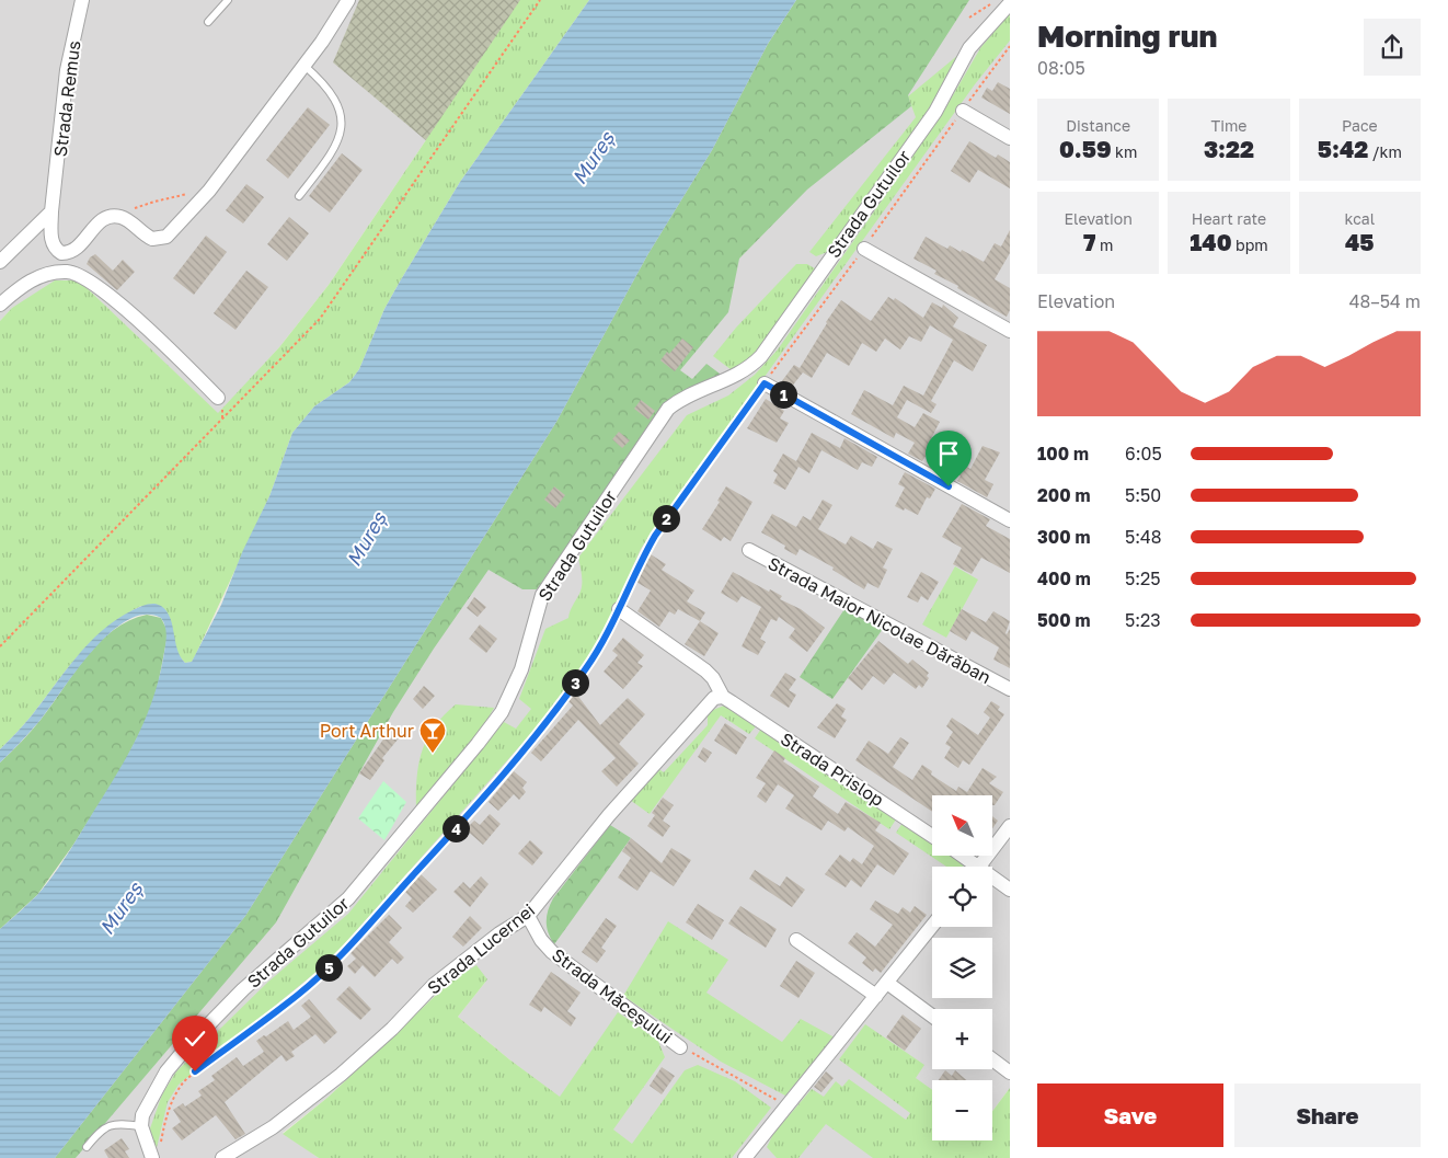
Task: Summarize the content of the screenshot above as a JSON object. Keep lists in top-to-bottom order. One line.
{"streets":{"street":["Strada Remus","Strada Gutuilor","Strada Maior Nicolae Dărăban","Strada Prislop","Strada Lucernei","Strada Măceșului"]},"crossings":[["Strada Prislop","Strada Lucernei"],["Strada Lucernei","Strada Măceșului"]],"water":["Mureș"],"places":{"bar":["Port Arthur"]},"north":"top left","page":{"heading":["Morning run","08:05"],"stats":[["Distance","0.59 km"],["Time","3:22"],["Pace","5:42 /km"],["Elevation","7 m"],["Heart rate","140 bpm"],["kcal","45"]],"chart":["Elevation","48–54 m"],"pins":["1","2","3","4","5"],"list":[{"name":"100 m","note":"6:05"},{"name":"200 m","note":"5:50"},{"name":"300 m","note":"5:48"},{"name":"400 m","note":"5:25"},{"name":"500 m","note":"5:23"}],"map_buttons":["+","−"],"buttons":["Save","Share"]}}
